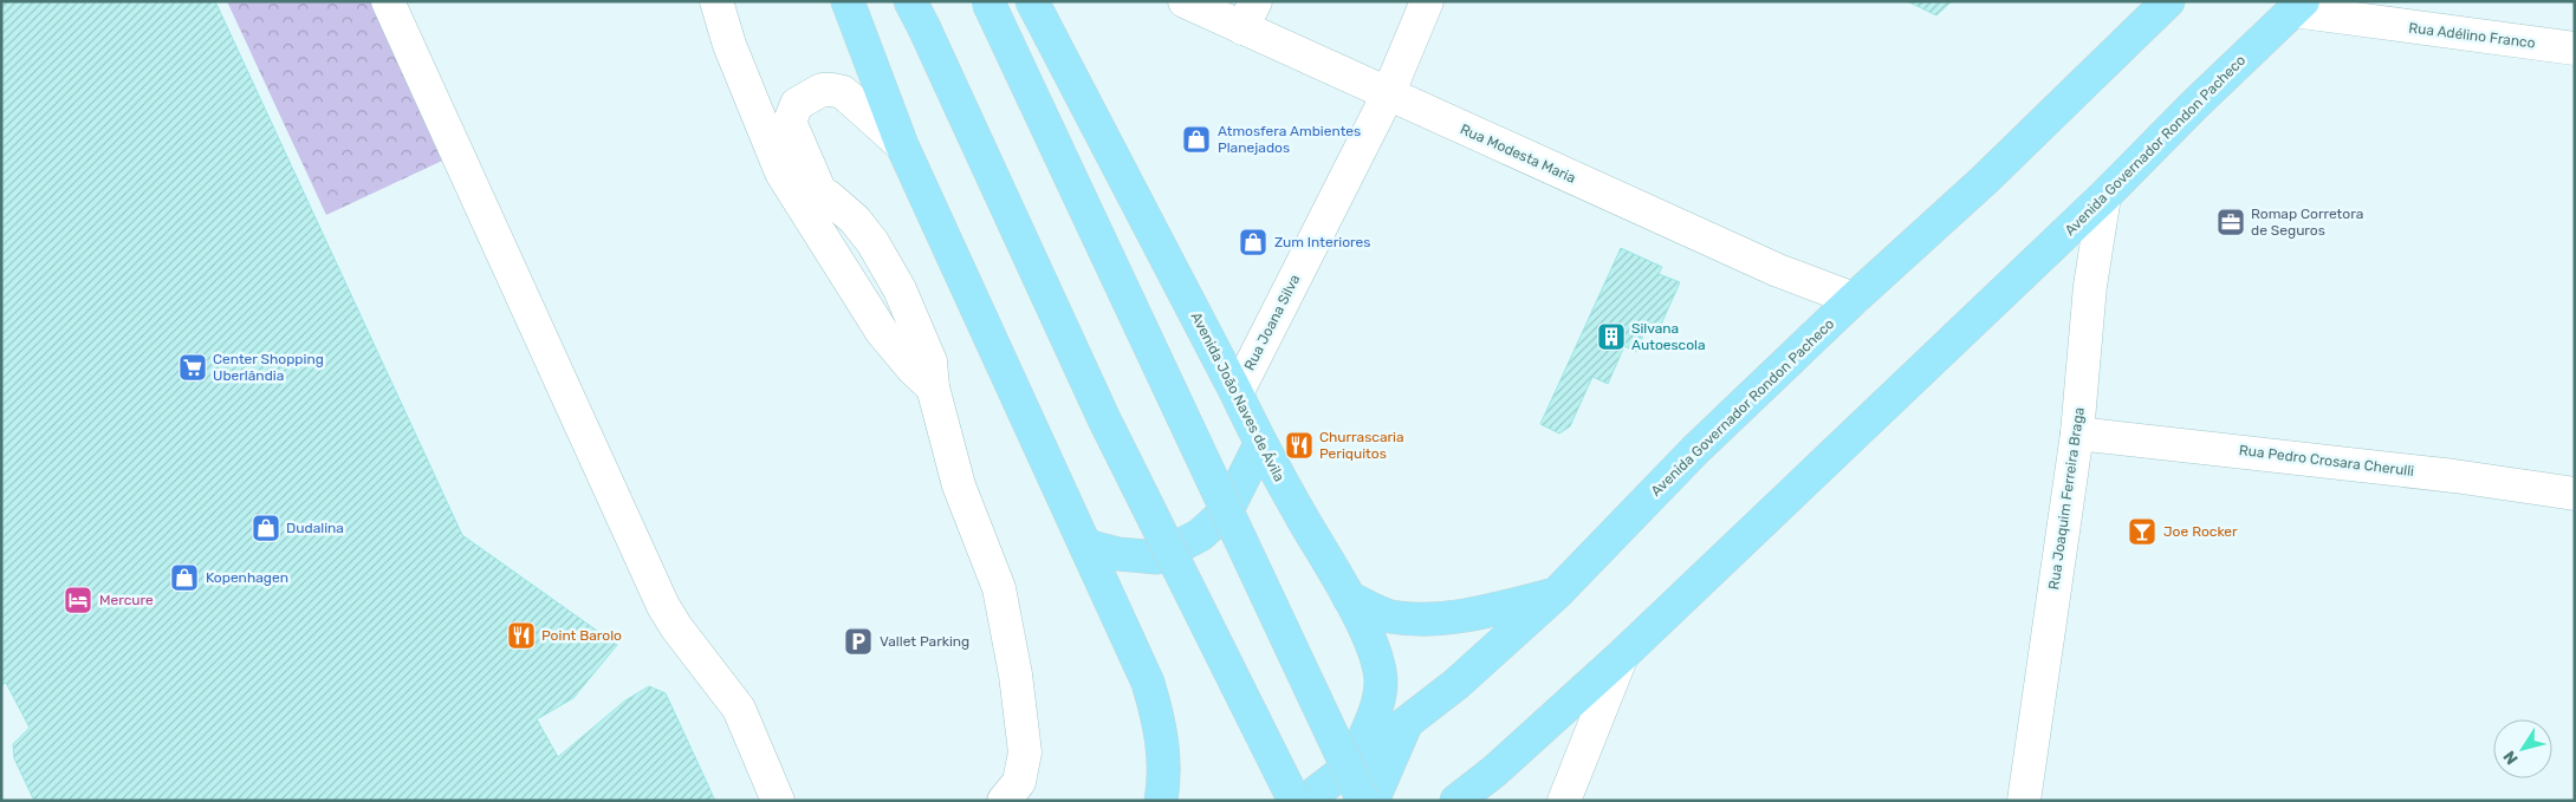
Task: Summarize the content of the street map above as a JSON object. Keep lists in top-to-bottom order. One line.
{"streets":{"main road":["Avenida Governador Rondon Pacheco","Avenida João Naves de Ávila"],"street":["Rua Adélino Franco","Rua Modesta Maria","Rua Joana Silva","Rua Pedro Crosara Cherulli","Rua Joaquim Ferreira Braga"]},"crossings":[["Rua Adélino Franco","Avenida Governador Rondon Pacheco"],["Avenida Governador Rondon Pacheco","Rua Modesta Maria"],["Avenida Governador Rondon Pacheco","Avenida João Naves de Ávila"],["Avenida Governador Rondon Pacheco","Rua Joaquim Ferreira Braga"],["Rua Modesta Maria","Rua Joana Silva"],["Rua Joana Silva","Avenida João Naves de Ávila"],["Rua Pedro Crosara Cherulli","Rua Joaquim Ferreira Braga"]],"places":{"shop":["Atmosfera Ambientes Planejados","Zum Interiores","Dudalina","Kopenhagen"],"office":["Romap Corretora de Seguros"],"building":["Silvana Autoescola"],"supermarket":["Center Shopping Uberlândia"],"restaurant":["Churrascaria Periquitos","Point Barolo"],"bar":["Joe Rocker"],"hotel":["Mercure"],"parking":["Vallet Parking"]},"north":"bottom left"}
